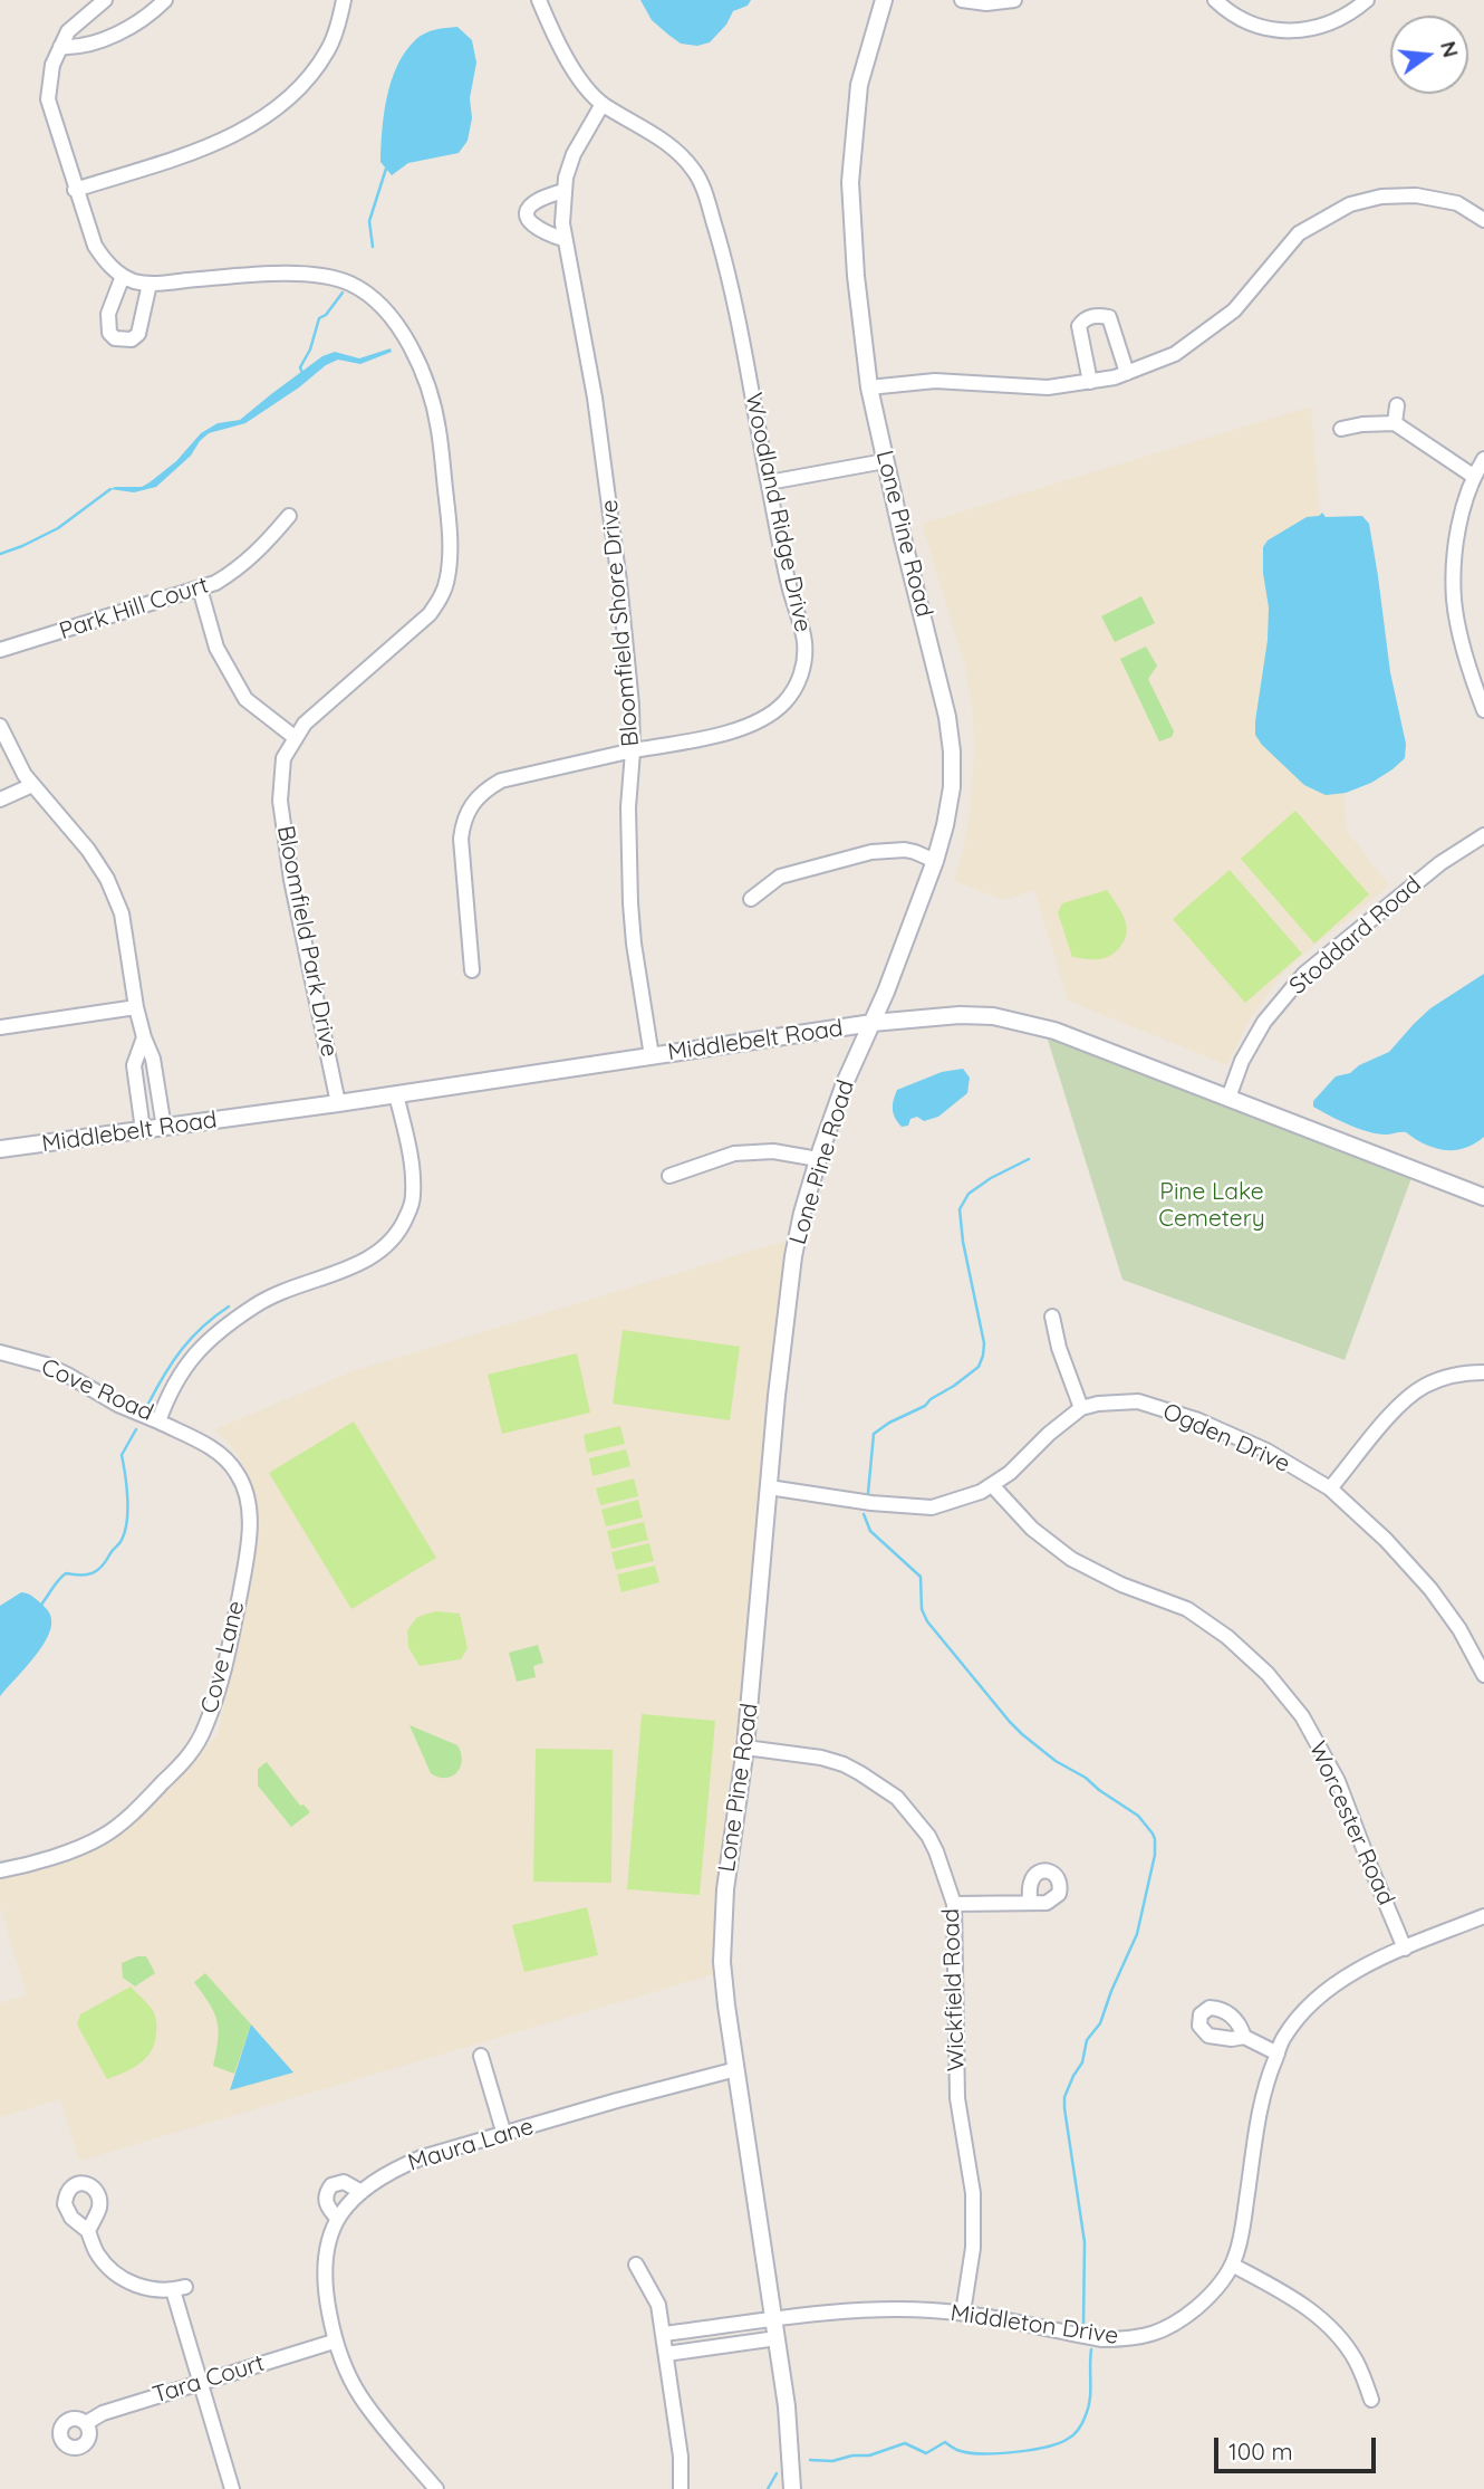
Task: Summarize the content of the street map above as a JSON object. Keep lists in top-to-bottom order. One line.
{"streets":{"street":["Woodland Ridge Drive","Lone Pine Road","Park Hill Court","Bloomfield Shore Drive","Stoddard Road","Bloomfield Park Drive","Middlebelt Road","Cove Road","Ogden Drive","Cove Lane","Worcester Road","Wickfield Road","Maura Lane","Middleton Drive","Tara Court"]},"crossings":[["Woodland Ridge Drive","Bloomfield Shore Drive"],["Lone Pine Road","Middlebelt Road"],["Lone Pine Road","Wickfield Road"],["Lone Pine Road","Maura Lane"],["Lone Pine Road","Middleton Drive"],["Bloomfield Shore Drive","Middlebelt Road"],["Stoddard Road","Middlebelt Road"],["Bloomfield Park Drive","Middlebelt Road"],["Middlebelt Road","Cove Road"],["Cove Road","Cove Lane"],["Worcester Road","Middleton Drive"],["Wickfield Road","Middleton Drive"],["Maura Lane","Tara Court"]],"parks":["Pine Lake Cemetery"],"scale_bar":"100 m","north":"right"}
